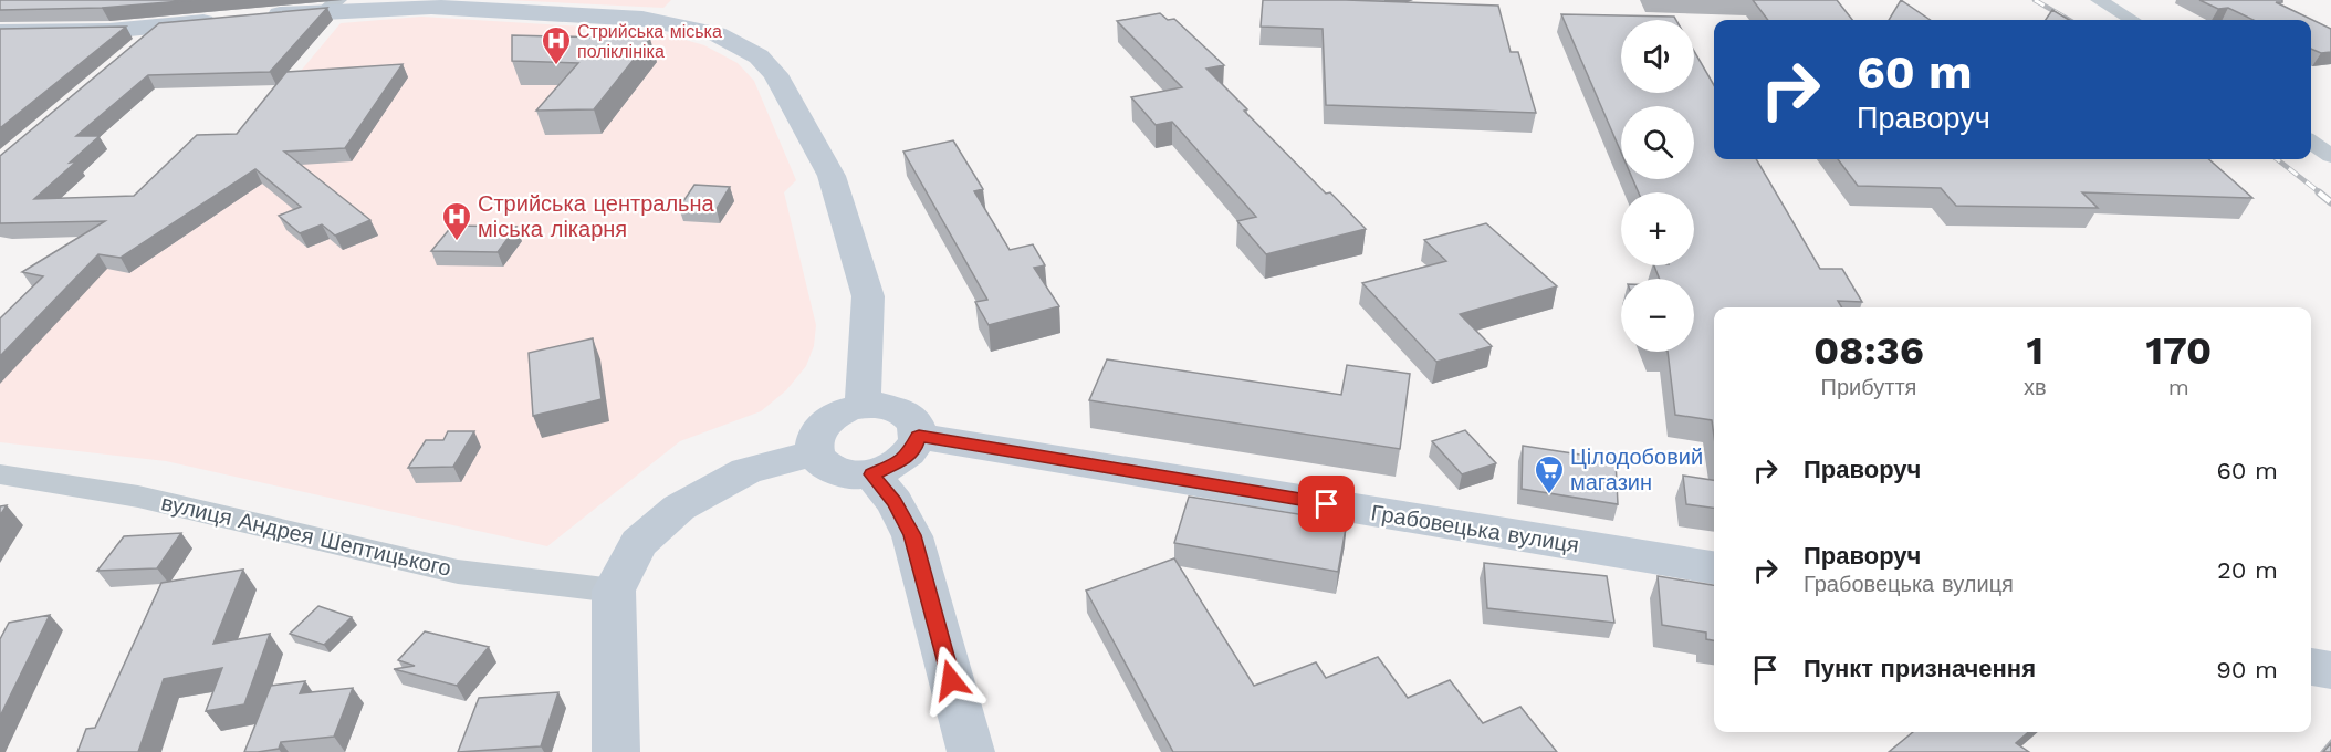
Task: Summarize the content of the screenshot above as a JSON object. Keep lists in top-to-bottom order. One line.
{"streets":{"main road":["Грабовецька вулиця"],"street":["вулиця Андрея Шептицького"]},"places":{"hospital":["Стрийська міська поліклініка","Стрийська центральна міська лікарня"],"supermarket":["Цілодобовий магазин"]},"page":{"map_buttons":["+","−"],"turn":["60 m","Праворуч"],"eta":["08:36","Прибуття","1","хв","170","m"],"list":[{"name":"Праворуч","value":"60 m"},{"name":"Праворуч","note":"Грабовецька вулиця","value":"20 m"},{"name":"Пункт призначення","value":"90 m"}]}}
